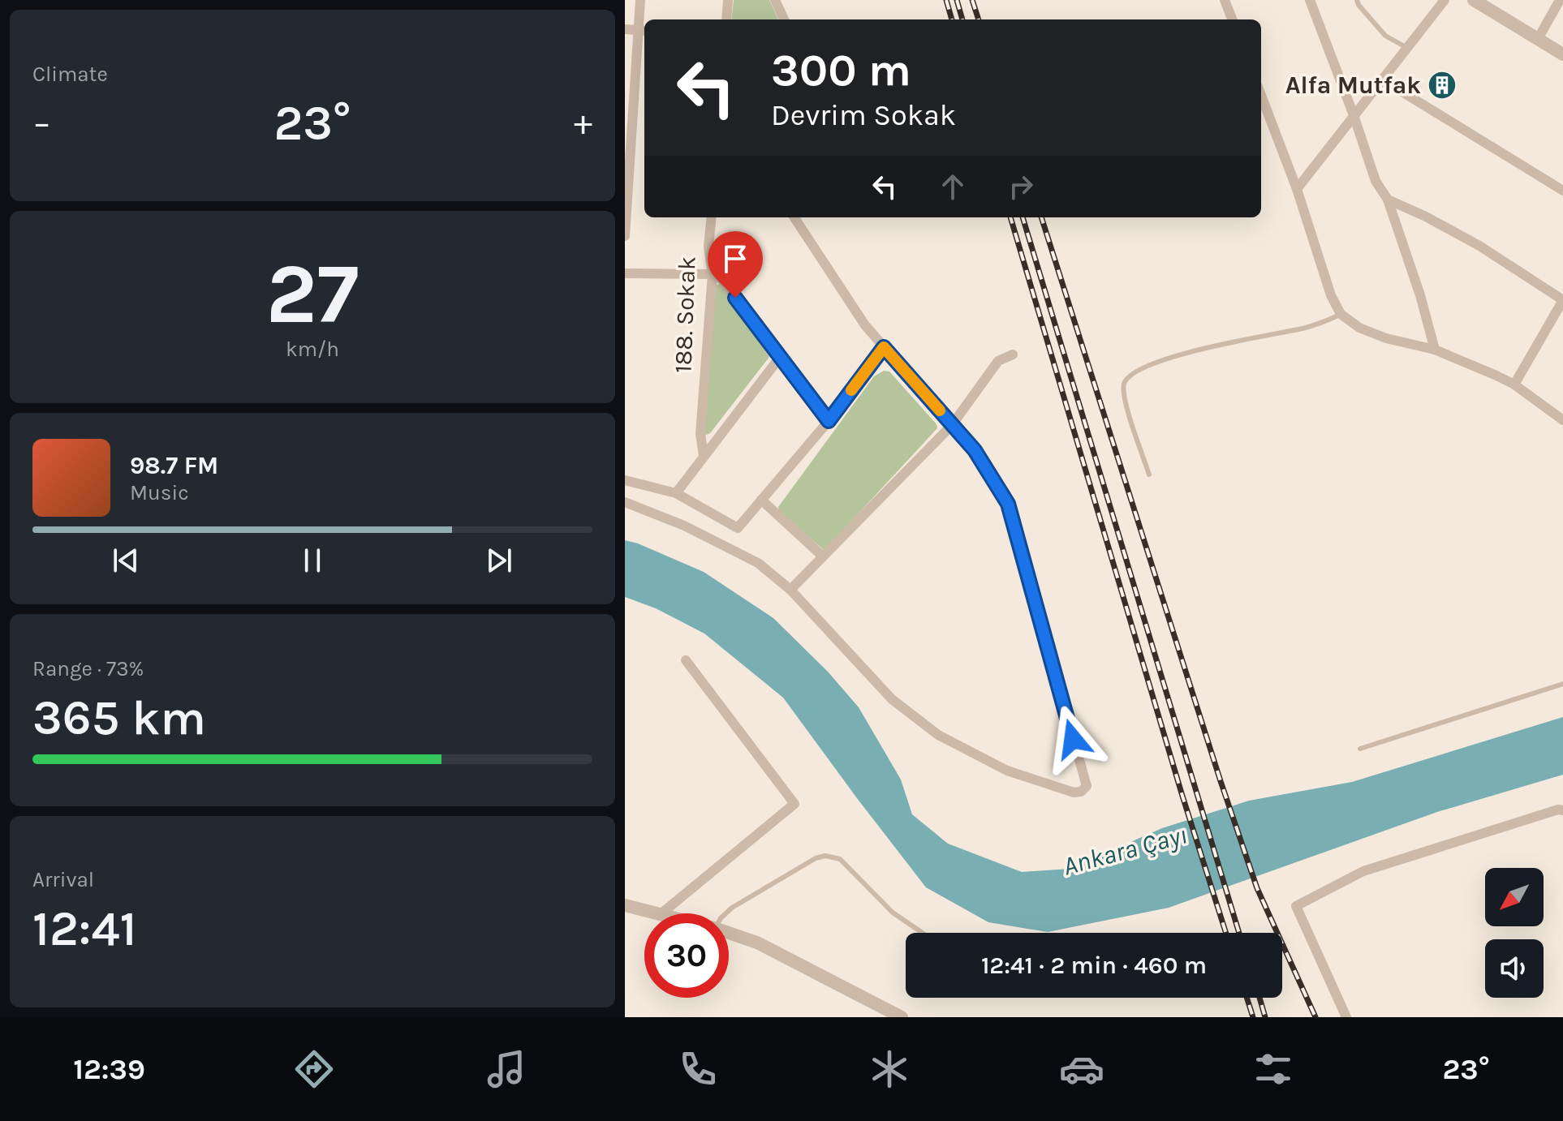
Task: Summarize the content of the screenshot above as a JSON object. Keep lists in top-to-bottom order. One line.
{"streets":{"street":["188. Sokak"]},"water":["Ankara Çayı"],"places":{"building":["Alfa Mutfak"]},"north":"bottom left","page":{"tile":["Climate",["27","km/h"],["Range · 73%","365 km"],["Arrival","12:41"]],"turn":["300 m","Devrim Sokak"],"heat":["−","23°","+"],"song":["98.7 FM","Music"],"limit":"30","trip":"12:41 · 2 min · 460 m","tabs":["12:39","23°"]}}
